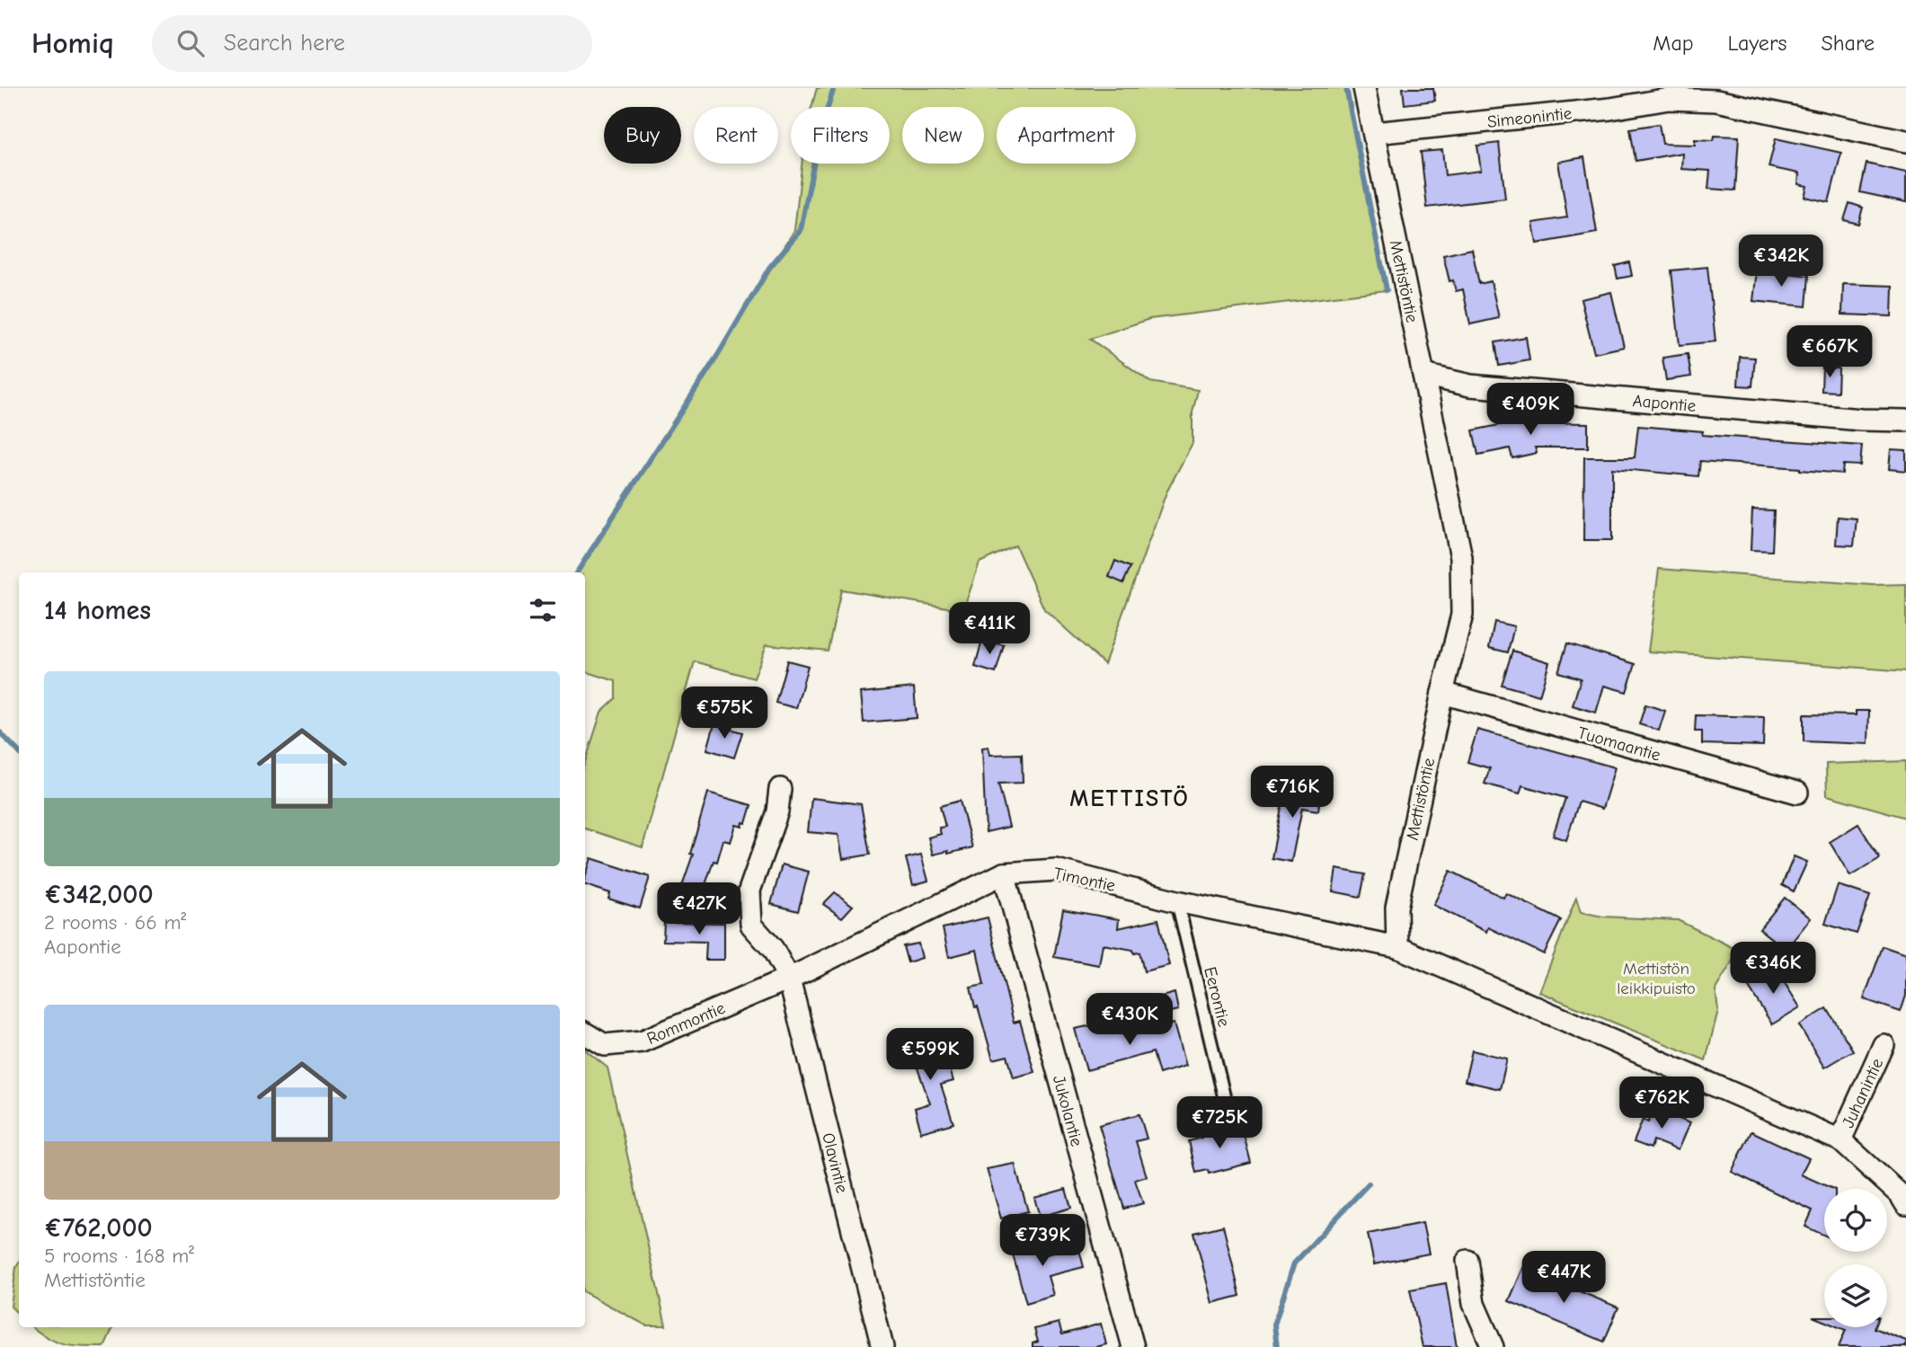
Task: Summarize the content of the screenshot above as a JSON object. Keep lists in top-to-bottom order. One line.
{"streets":{"street":["Simeonintie","Mettistöntie","Aapontie","Tuomaantie","Timontie","Rommontie","Juhanintie","Jukolantie","Olavintie"],"lane":["Eerontie"]},"crossings":[["Simeonintie","Mettistöntie"],["Mettistöntie","Aapontie"],["Mettistöntie","Tuomaantie"],["Mettistöntie","Timontie"],["Timontie","Eerontie"],["Timontie","Rommontie"],["Timontie","Jukolantie"],["Timontie","Olavintie"],["Rommontie","Olavintie"]],"districts":["METTISTÖ"],"parks":["Mettistön leikkipuisto"],"page":{"header":"Homiq","search":"Search here","nav":["Map","Layers","Share"],"chip":["Buy","Rent","Filters","New","Apartment"],"price":["€342K","€667K","€409K","€411K","€575K","€716K","€427K","€346K","€430K","€599K","€762K","€725K","€739K","€447K"],"heading":"14 homes","list":[{"name":"€342,000","note":"2 rooms · 66 m² · Aapontie"},{"name":"€762,000","note":"5 rooms · 168 m² · Mettistöntie"}]}}
